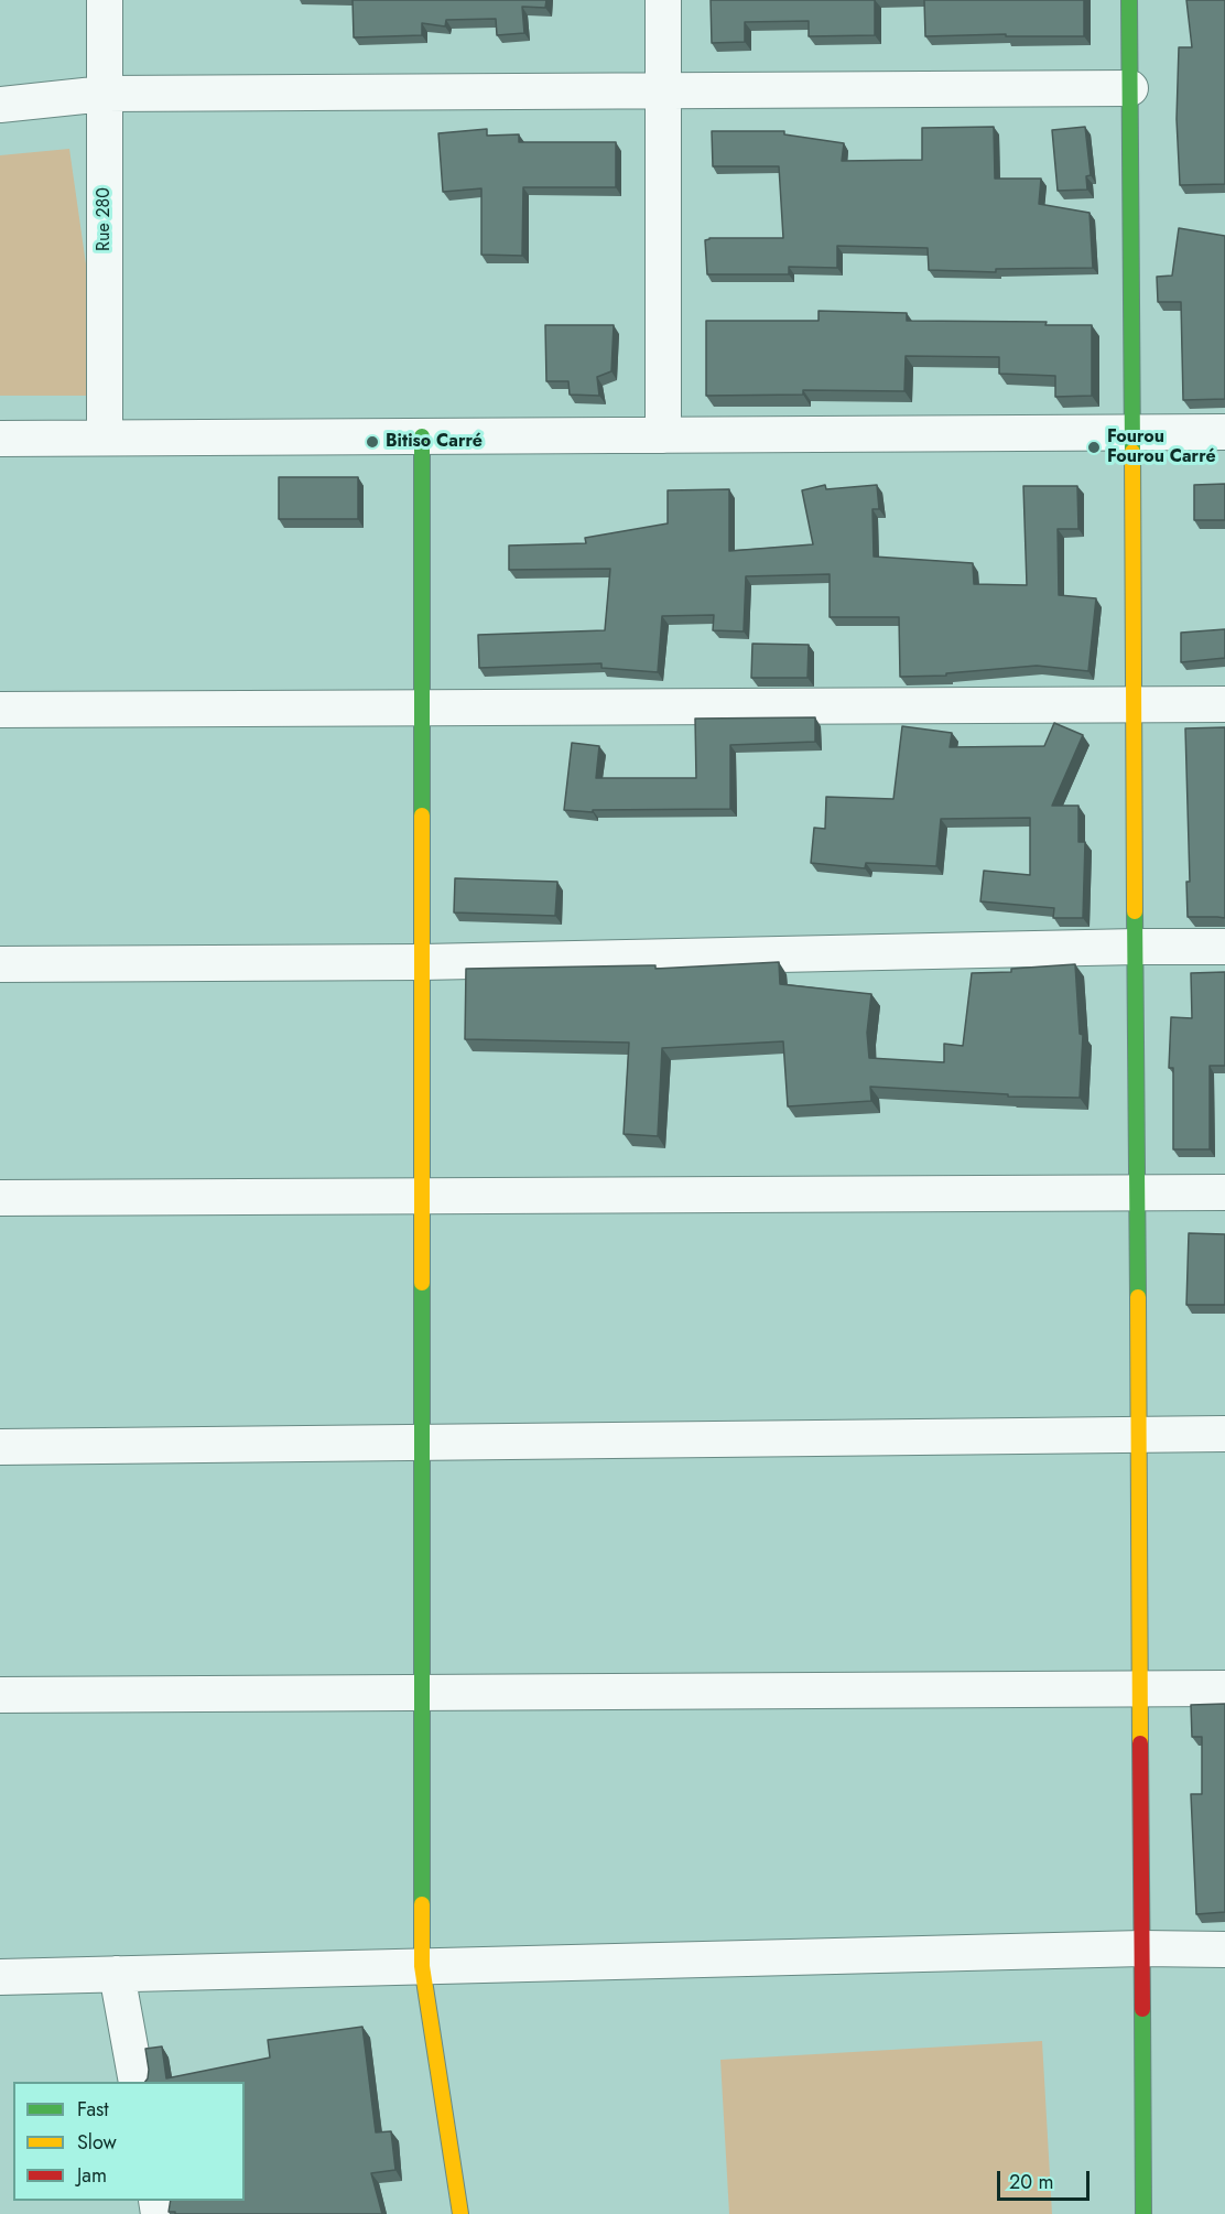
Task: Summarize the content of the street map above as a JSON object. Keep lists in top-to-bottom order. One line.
{"streets":{"street":["Rue 280"]},"places":["Bitiso Carré","Fourou Fourou Carré"],"legend":["Fast","Slow","Jam"],"scale_bar":"20 m"}
